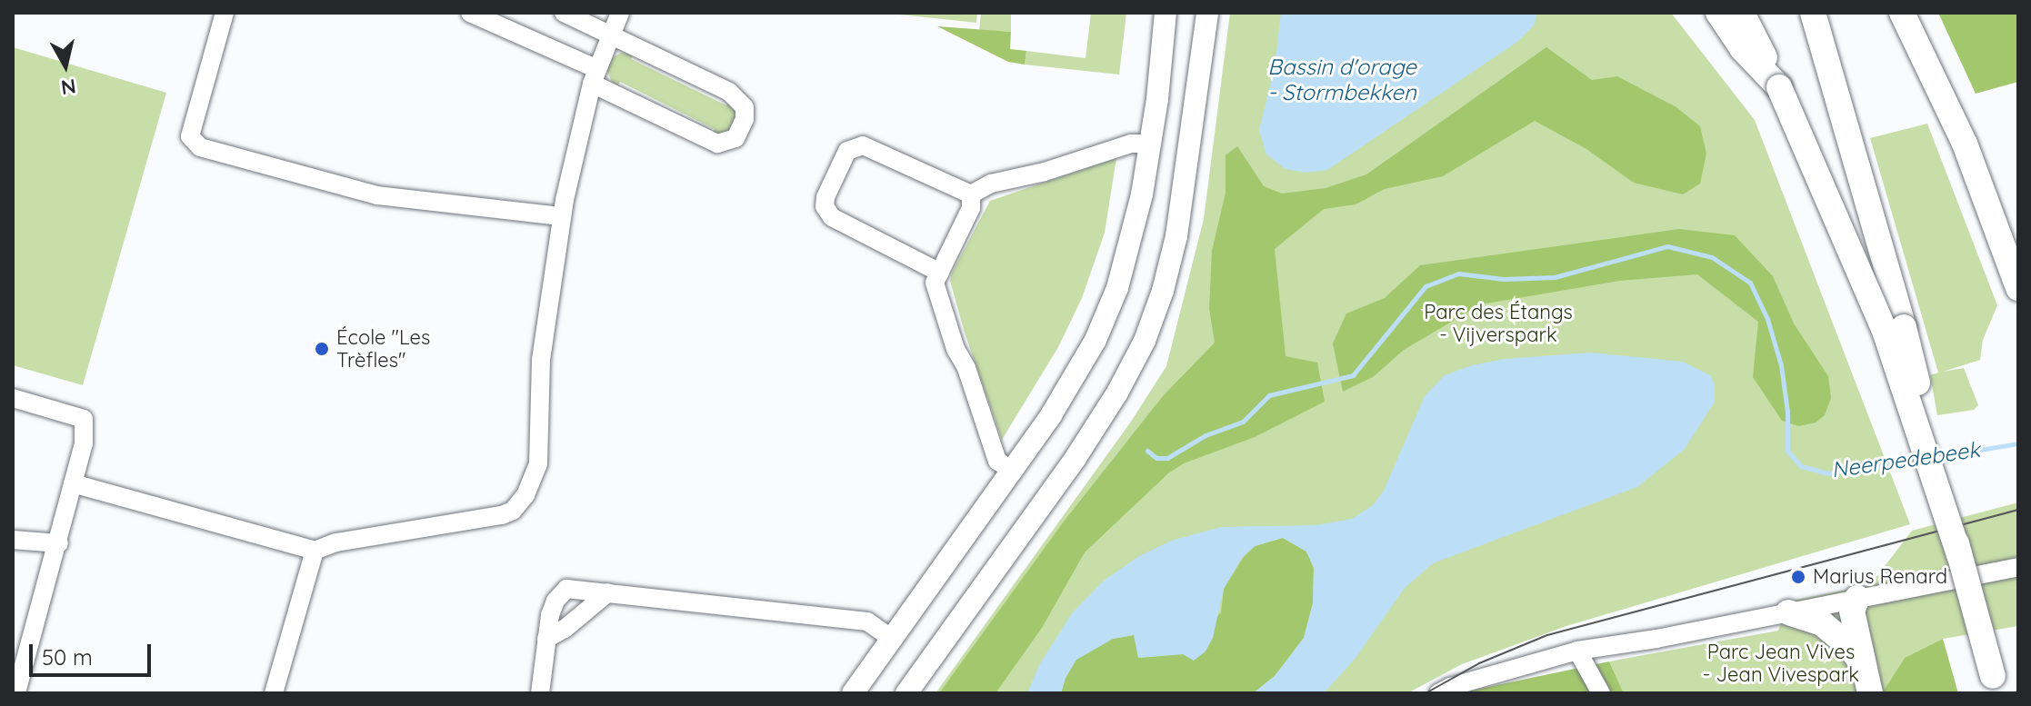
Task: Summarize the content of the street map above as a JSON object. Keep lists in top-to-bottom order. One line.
{"water":["Bassin d'orage - Stormbekken","Neerpedebeek"],"parks":["Parc des Étangs - Vijverspark","Parc Jean Vives - Jean Vivespark"],"places":["École \"Les Trèfles\"","Marius Renard"],"scale_bar":"50 m","north":"bottom"}
